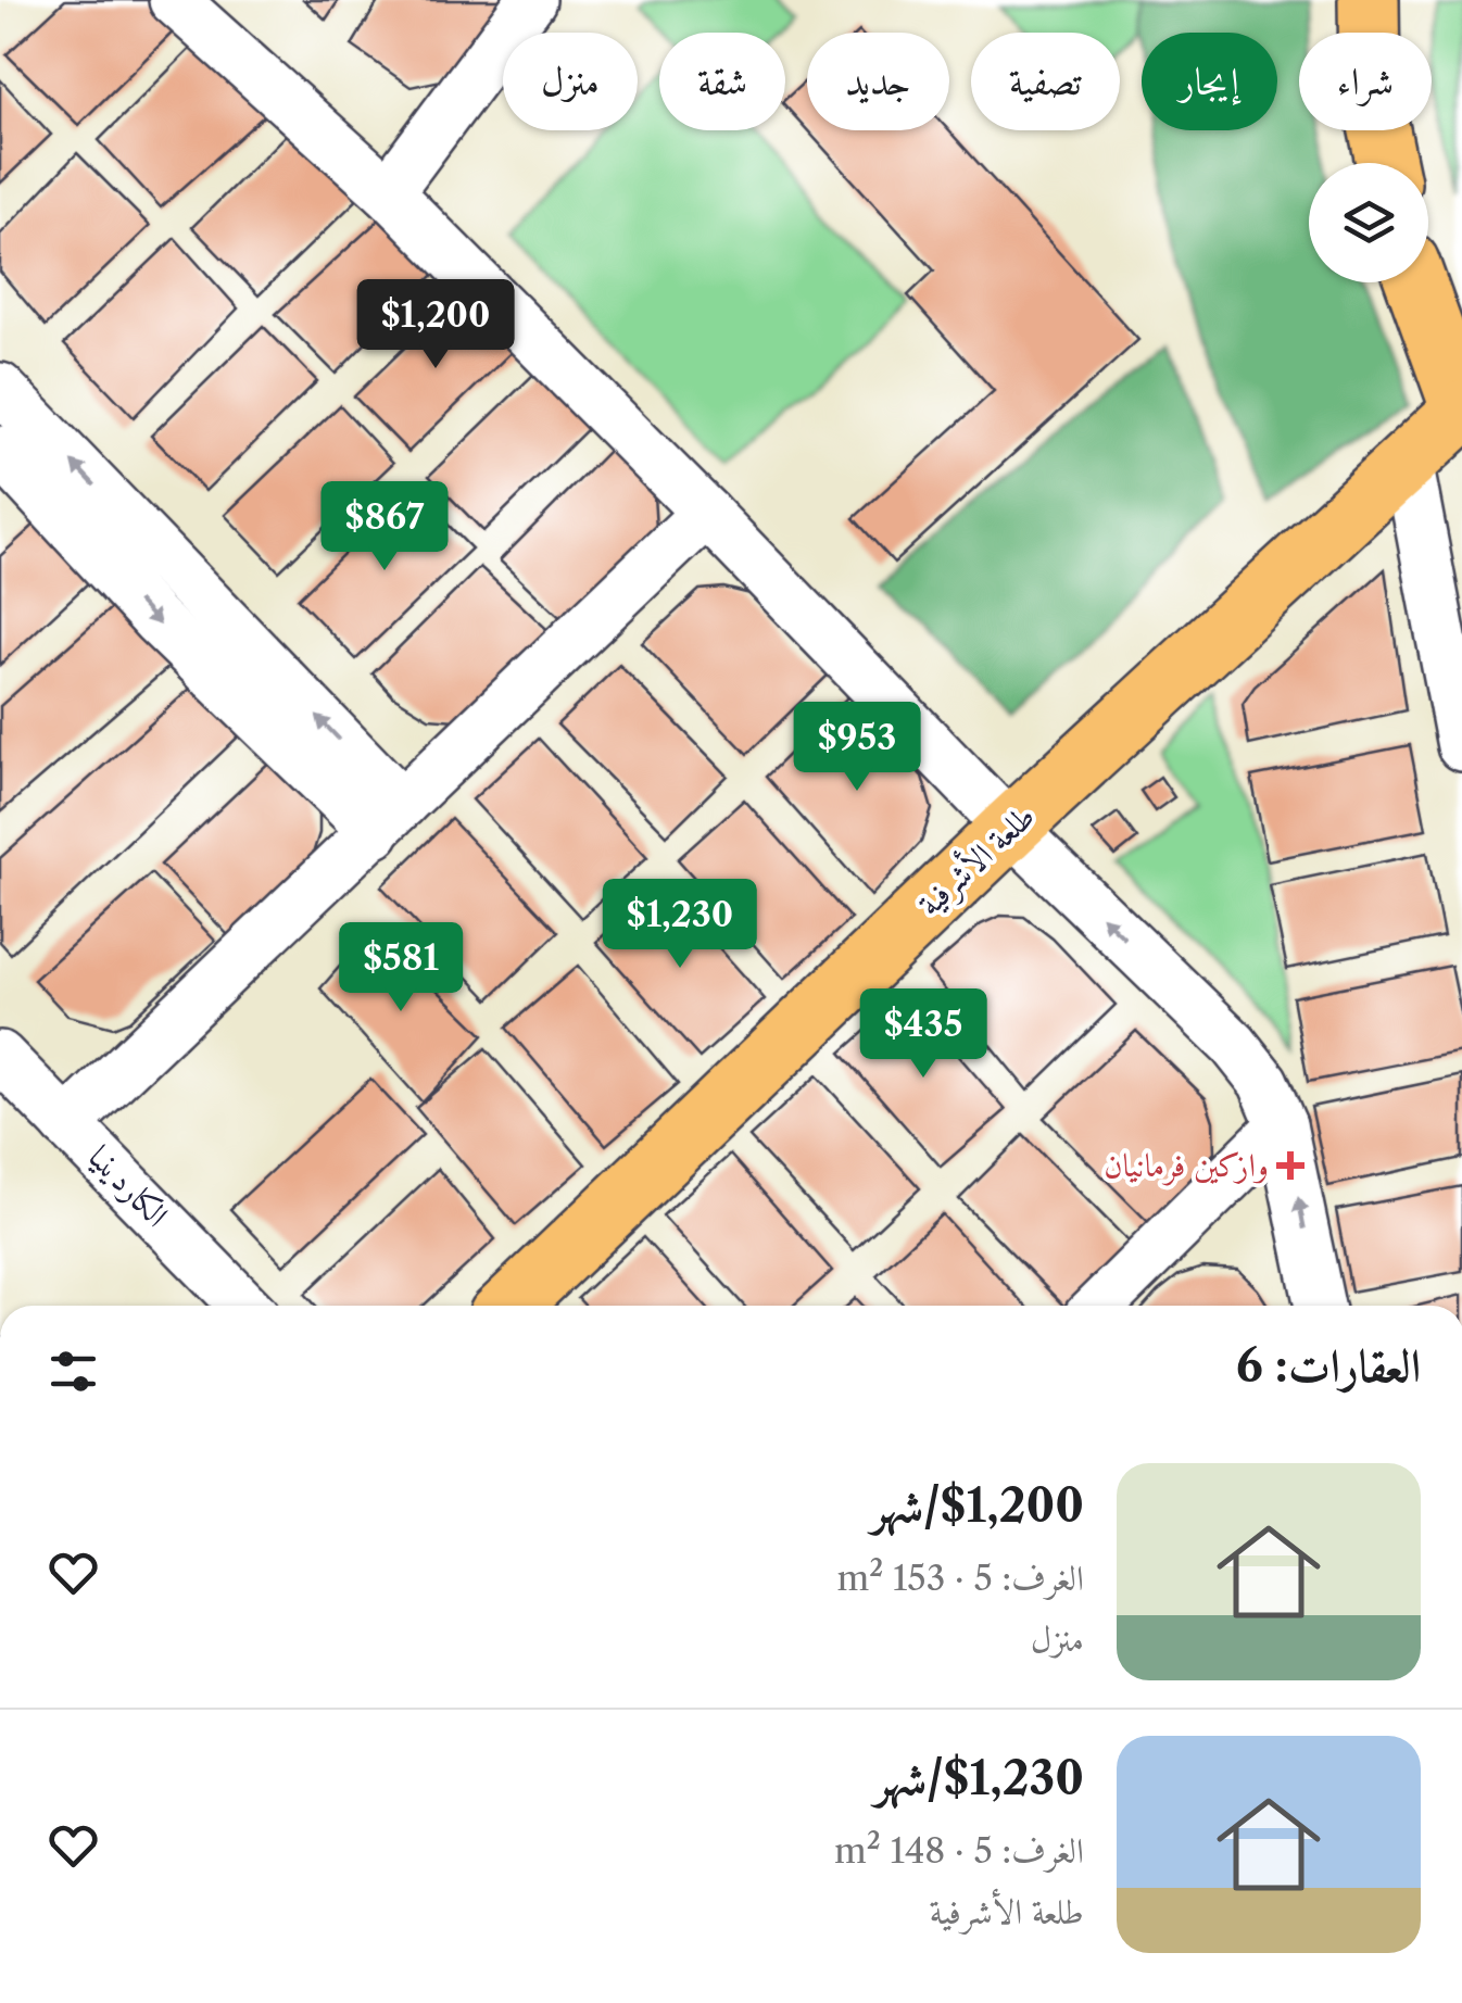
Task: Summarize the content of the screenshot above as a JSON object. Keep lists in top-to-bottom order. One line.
{"streets":{"main road":["طلعة الأشرفية"],"street":["الكاردينيا"]},"places":{"health":["وازكين فرمانيان"]},"page":{"chip":["شراء","إيجار","تصفية","جديد","شقة","منزل"],"price":["$1,200","$867","$953","$1,230","$581","$435"],"heading":"العقارات: 6","list":[{"name":"$1,200/شهر","note":"الغرف: 5 · 153 m² · منزل"},{"name":"$1,230/شهر","note":"الغرف: 5 · 148 m² · طلعة الأشرفية"}]}}
